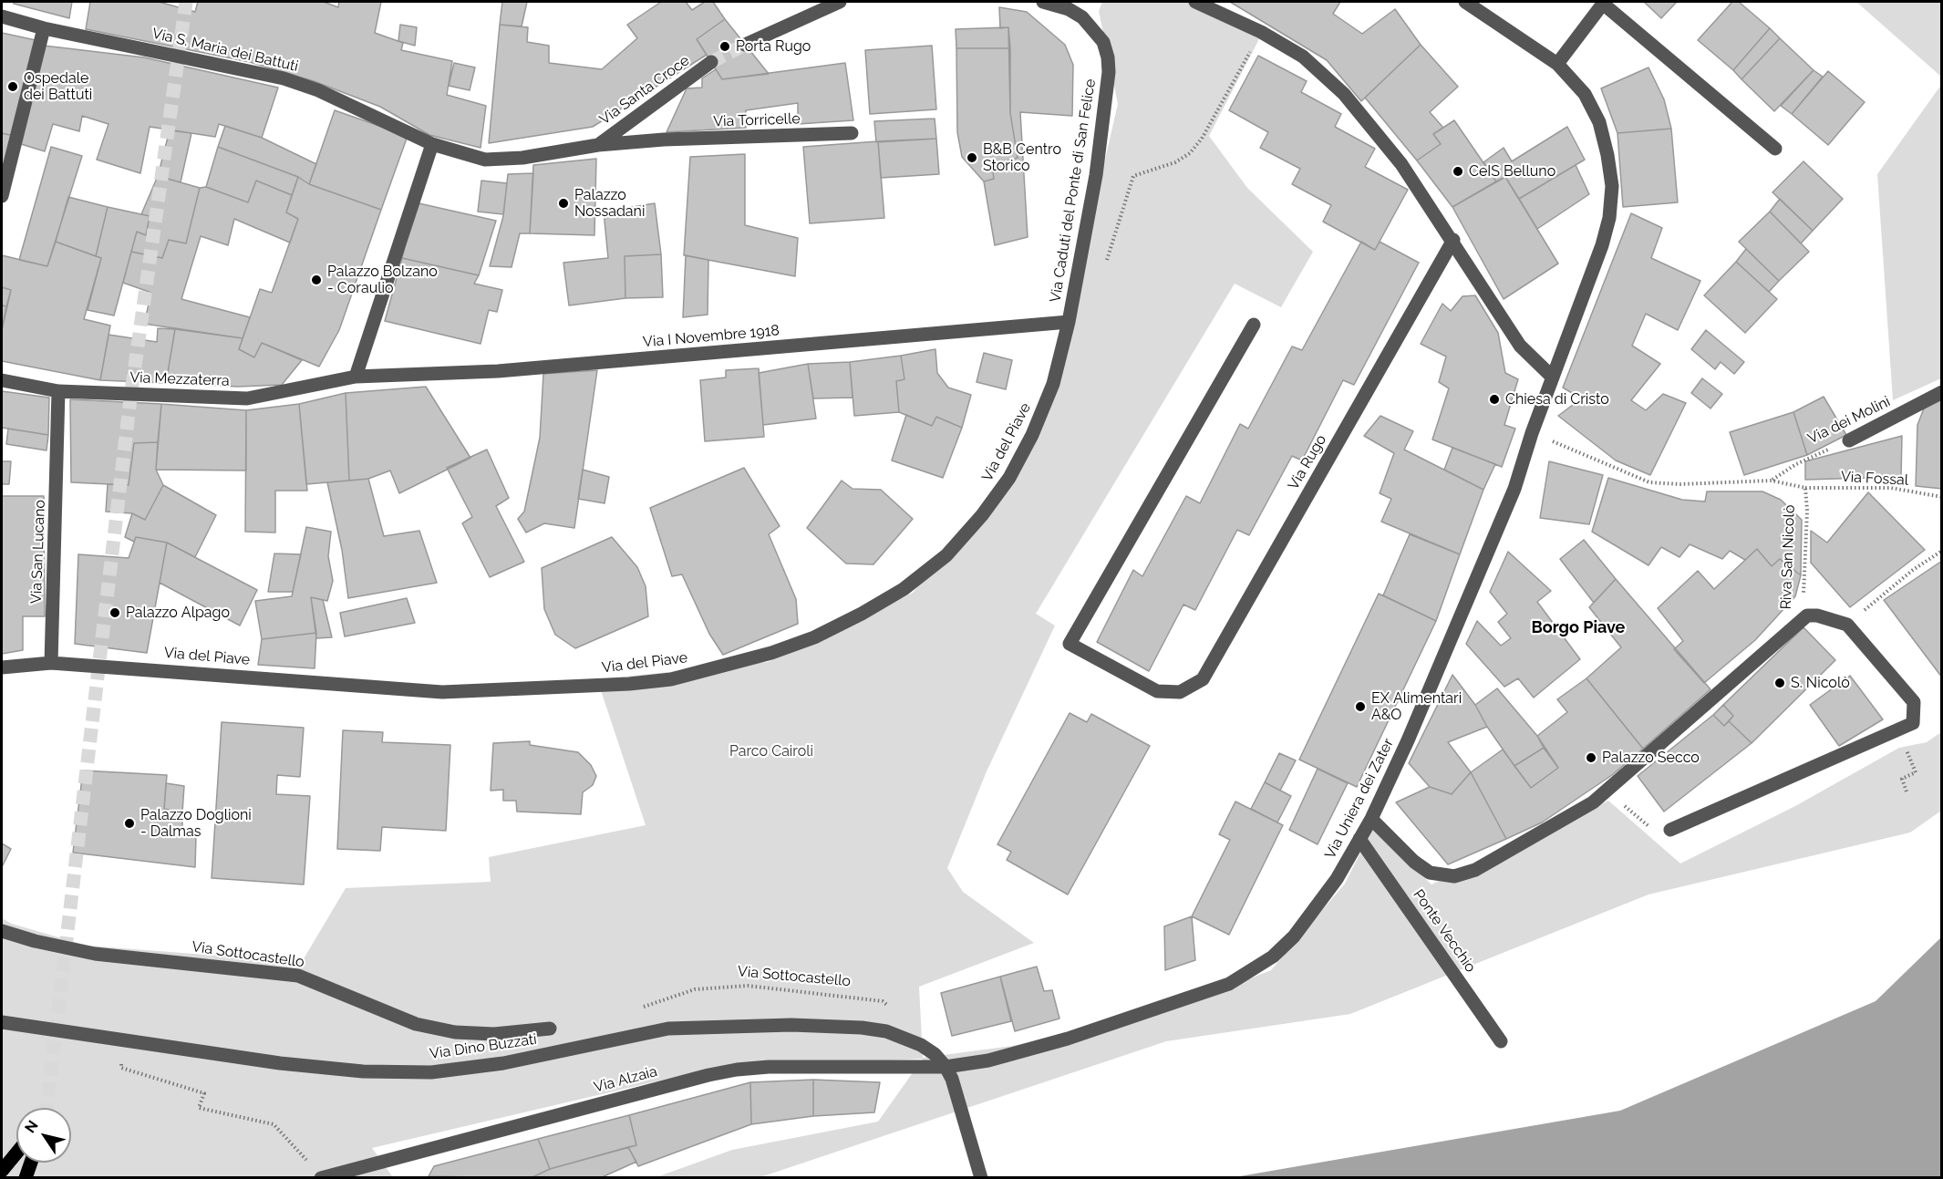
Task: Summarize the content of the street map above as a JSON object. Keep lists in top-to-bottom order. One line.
{"streets":{"street":["Via S. Maria dei Battuti","Via Santa Croce","Via Torricelle","Via Caduti del Ponte di San Felice","Via I Novembre 1918","Via Mezzaterra","Via dei Molini","Via del Piave","Via Rugo","Via San Lucano","Riva San Nicolò","Via Uniera dei Zater","Ponte Vecchio","Via Sottocastello","Via Dino Buzzati","Via Alzaia"],"path":["Via Fossal"]},"crossings":[["Via S. Maria dei Battuti","Via Santa Croce"],["Via Santa Croce","Via Torricelle"],["Via Caduti del Ponte di San Felice","Via I Novembre 1918"],["Via Caduti del Ponte di San Felice","Via del Piave"],["Via I Novembre 1918","Via Mezzaterra"],["Via I Novembre 1918","Via del Piave"],["Via Mezzaterra","Via San Lucano"],["Via dei Molini","Riva San Nicolò"],["Via del Piave","Via San Lucano"],["Via Fossal","Riva San Nicolò"],["Riva San Nicolò","Via Uniera dei Zater"],["Via Uniera dei Zater","Ponte Vecchio"],["Via Uniera dei Zater","Via Dino Buzzati"],["Via Uniera dei Zater","Via Alzaia"],["Via Dino Buzzati","Via Alzaia"]],"districts":["Borgo Piave"],"parks":["Parco Cairoli"],"places":["Porta Rugo","Ospedale dei Battuti","B&B Centro Storico","CeIS Belluno","Palazzo Nossadani","Palazzo Bolzano - Coraulio","Chiesa di Cristo","Palazzo Alpago","S. Nicolò","EX Alimentari A&O","Palazzo Secco","Palazzo Doglioni - Dalmas"],"north":"top left"}
